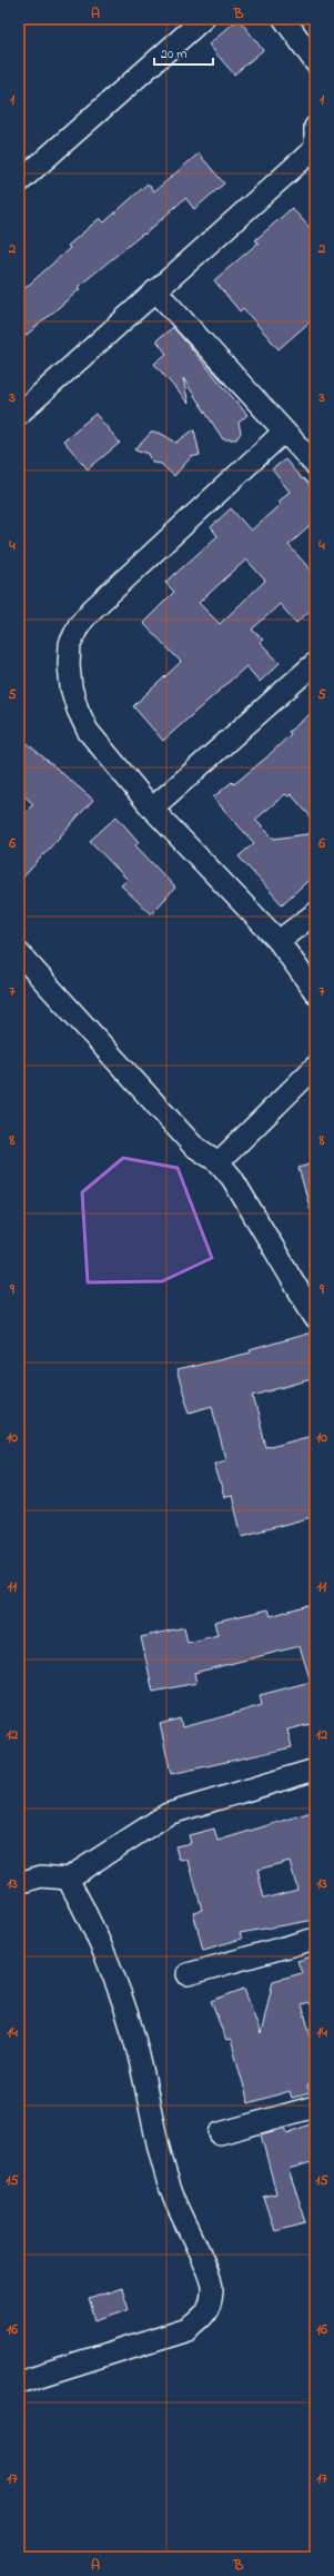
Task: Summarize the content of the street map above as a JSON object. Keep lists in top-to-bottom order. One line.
{"scale_bar":"20 m","grid":{"columns":["A","B"],"rows":["1","2","3","4","5","6","7","8","9","10","11","12","13","14","15","16","17"]}}
